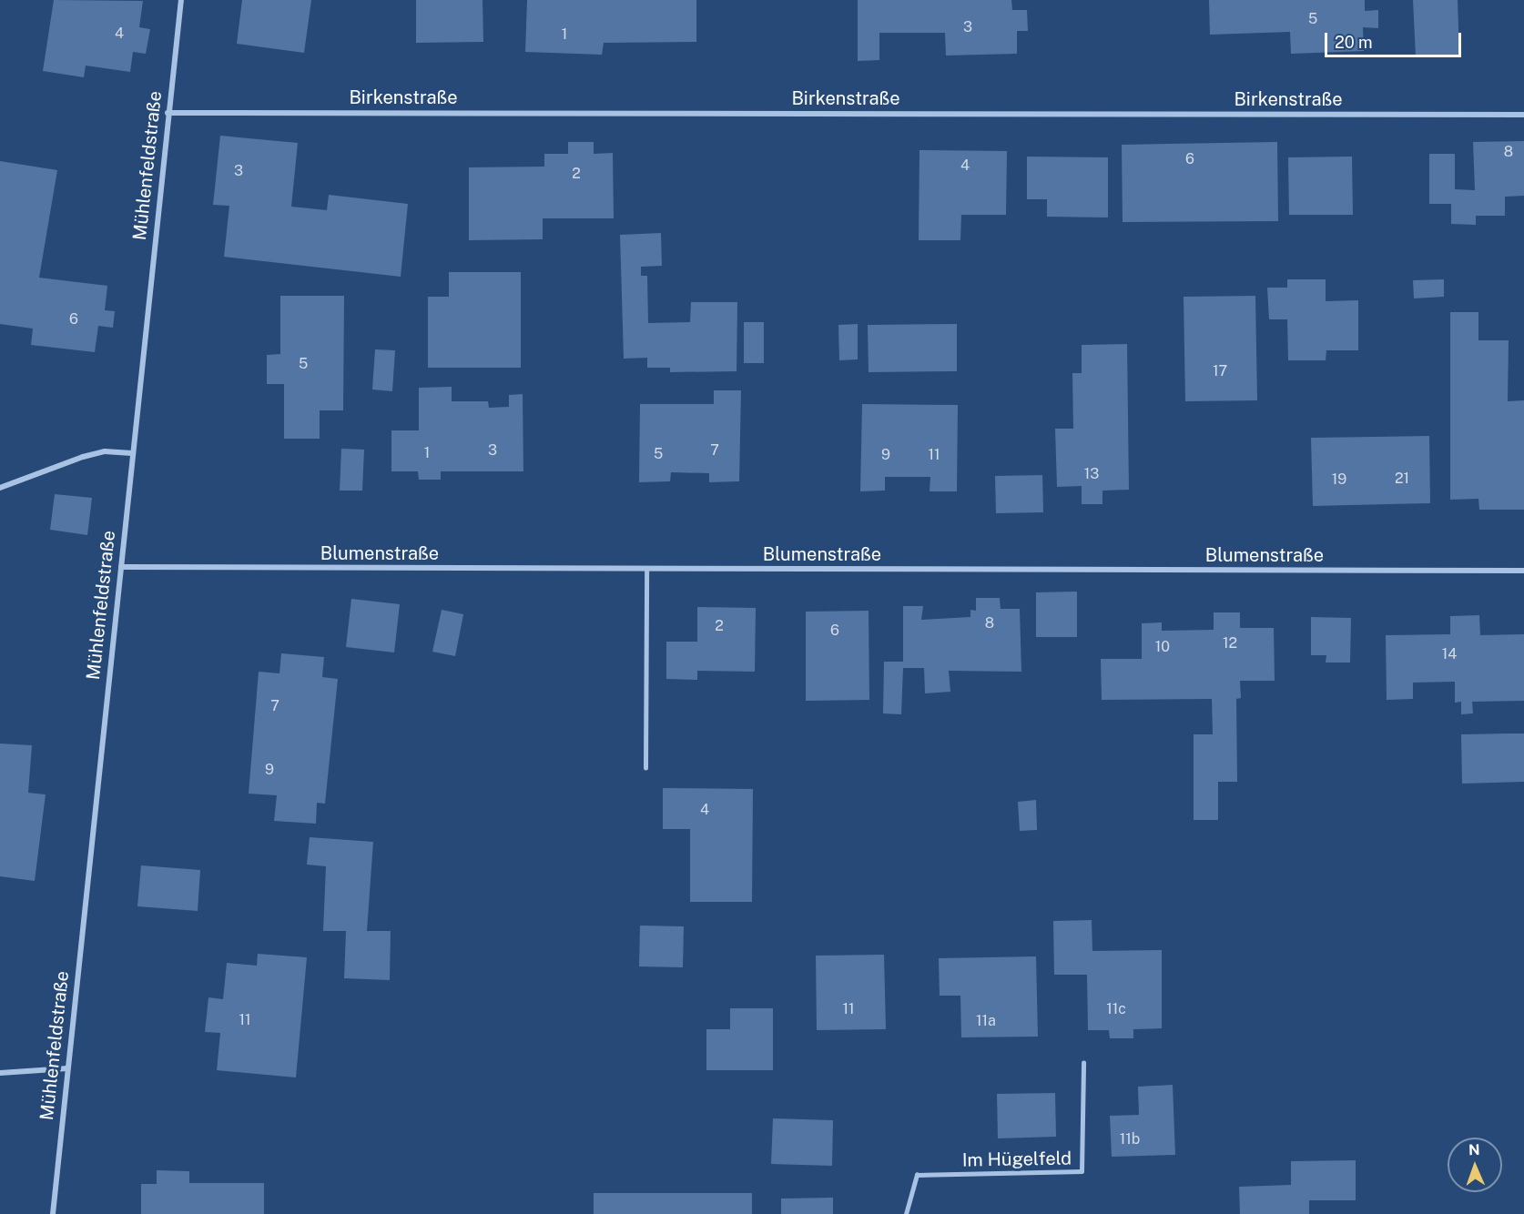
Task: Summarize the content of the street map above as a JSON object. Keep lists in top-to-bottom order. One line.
{"streets":{"street":["Birkenstraße","Mühlenfeldstraße","Blumenstraße"],"lane":["Im Hügelfeld"]},"crossings":[["Birkenstraße","Mühlenfeldstraße"],["Mühlenfeldstraße","Blumenstraße"]],"house_numbers":["5","3","4","1","8","6","4","3","2","6","5","17","3","7","1","5","9","11","13","21","19","8","2","6","12","10","14","7","9","4","11","11c","11","11a","11b"],"scale_bar":"20 m","north":"top"}
